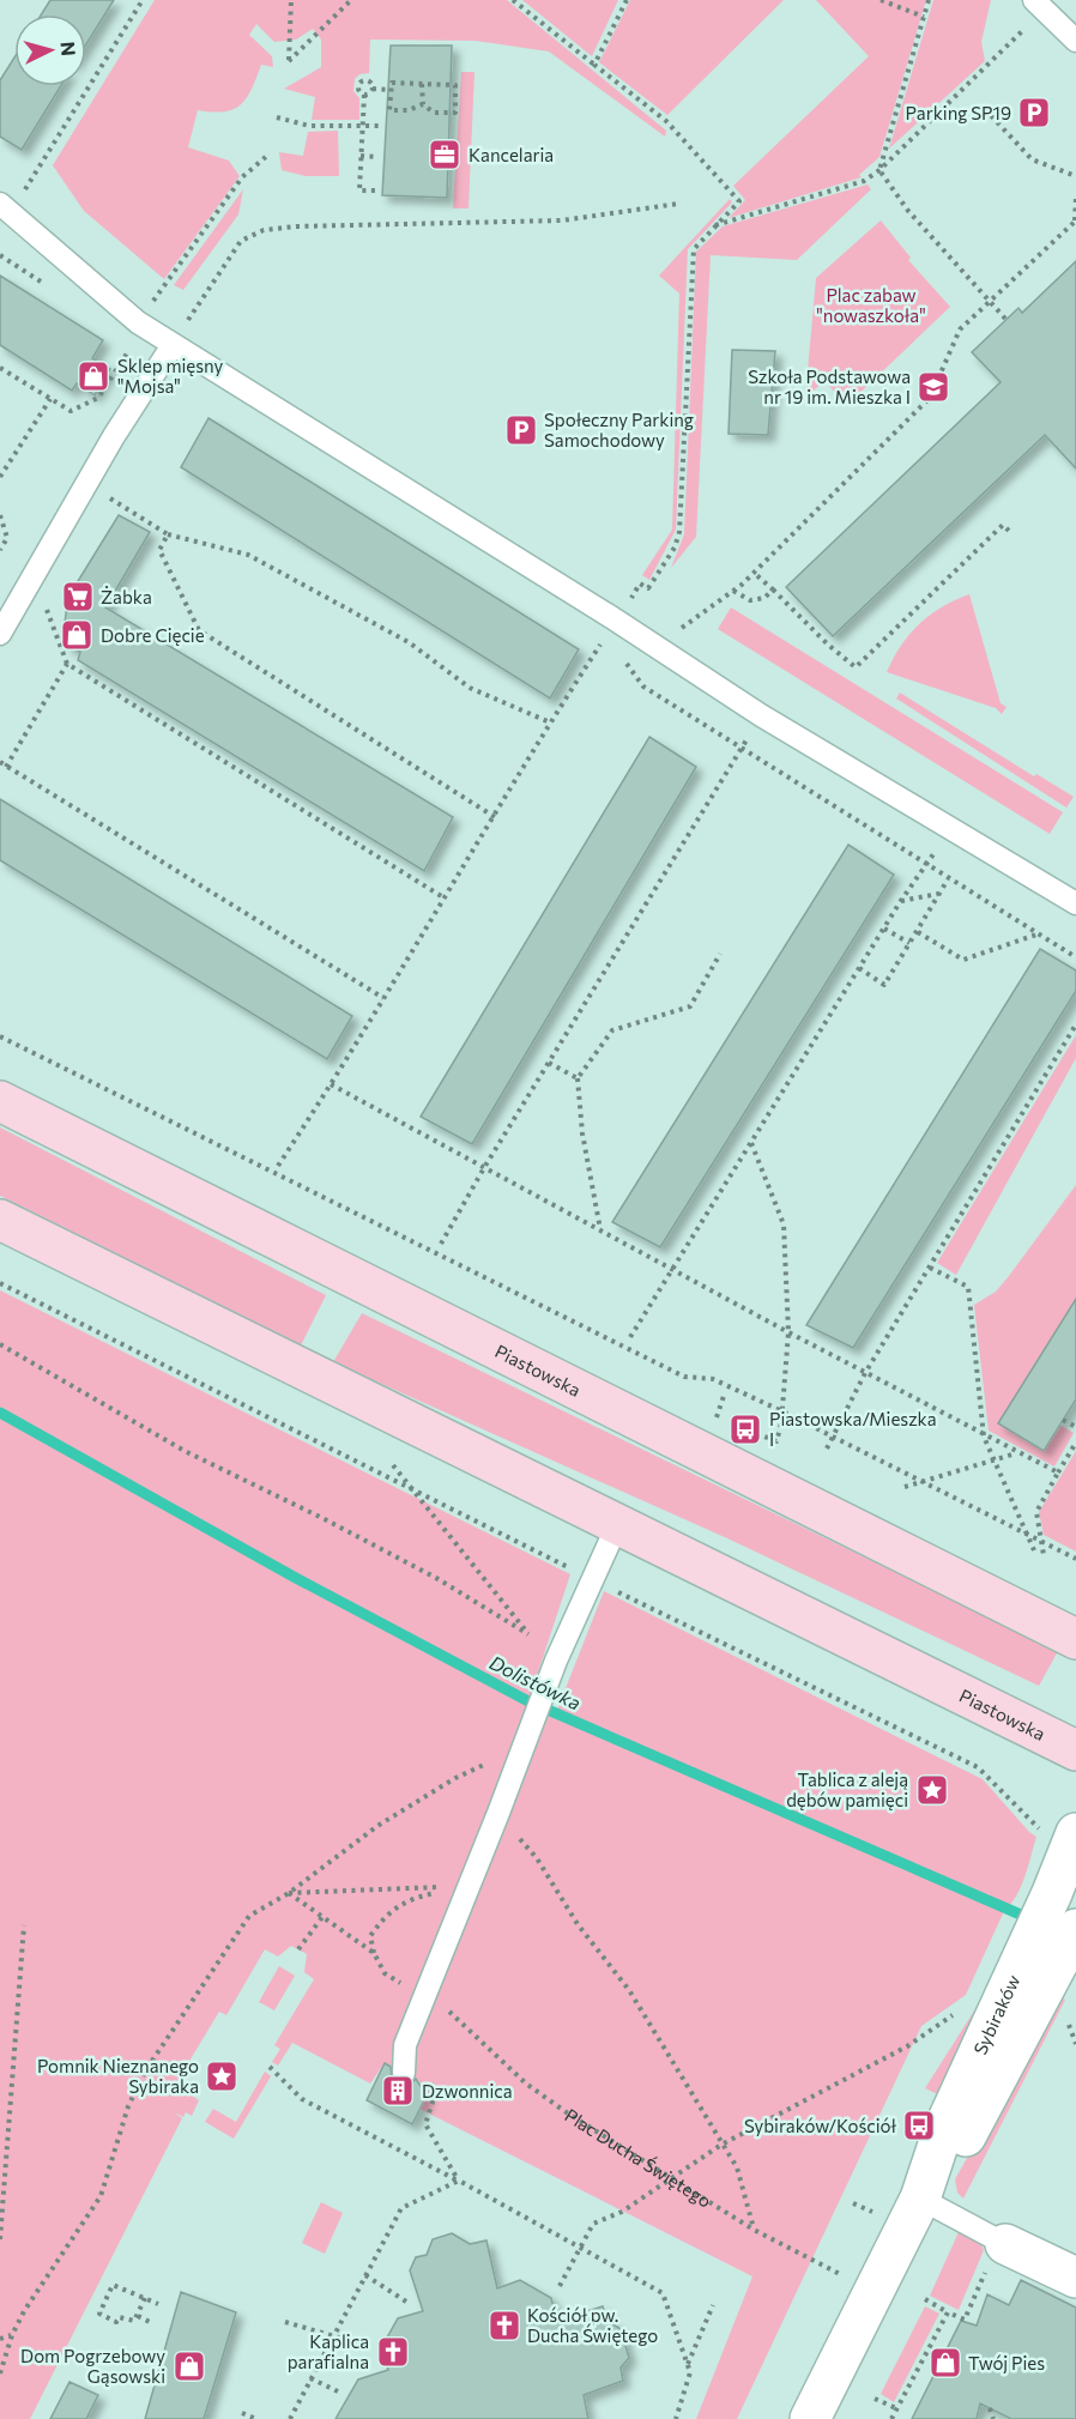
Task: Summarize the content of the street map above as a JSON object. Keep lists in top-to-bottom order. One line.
{"streets":{"main road":["Piastowska"],"street":["Sybiraków"],"path":["Plac Ducha Świętego"]},"crossings":[["Sybiraków","Plac Ducha Świętego"]],"water":["Dolistówka"],"parks":["Plac zabaw \"nowaszkoła\""],"places":{"parking":["Parking SP19","Społeczny Parking Samochodowy"],"office":["Kancelaria"],"shop":["Sklep mięsny \"Mojsa\"","Dobre Cięcie","Twój Pies","Dom Pogrzebowy Gąsowski"],"school or university":["Szkoła Podstawowa nr 19 im. Mieszka I"],"supermarket":["Żabka"],"bus stop":["Piastowska/Mieszka I","Sybiraków/Kościół"],"place":["Tablica z aleją dębów pamięci","Pomnik Nieznanego Sybiraka"],"building":["Dzwonnica"],"church":["Kościół pw. Ducha Świętego","Kaplica parafialna"]},"north":"right"}
